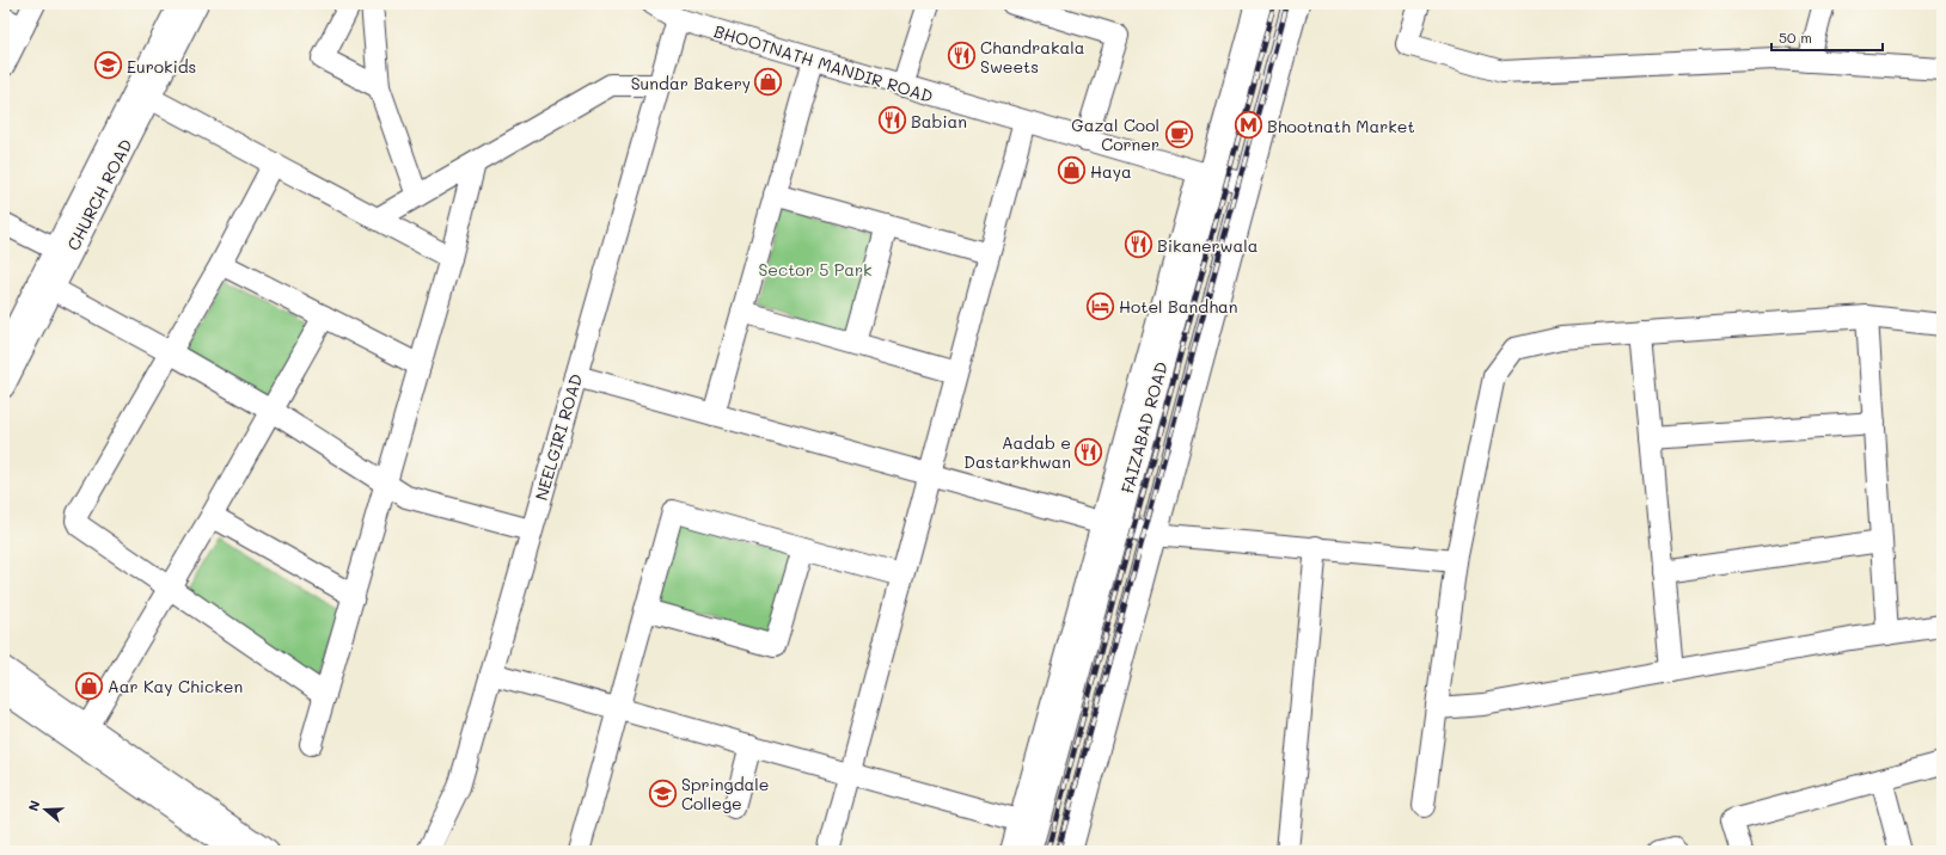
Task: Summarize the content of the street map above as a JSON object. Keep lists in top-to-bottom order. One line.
{"streets":{"main road":["FAIZABAD ROAD"],"street":["BHOOTNATH MANDIR ROAD","CHURCH ROAD","NEELGIRI ROAD"]},"crossings":[["BHOOTNATH MANDIR ROAD","FAIZABAD ROAD"],["BHOOTNATH MANDIR ROAD","NEELGIRI ROAD"]],"parks":["Sector 5 Park"],"places":{"restaurant":["Chandrakala Sweets","Babian","Bikanerwala","Aadab e Dastarkhwan"],"school or university":["Eurokids","Springdale College"],"shop":["Sundar Bakery","Haya","Aar Kay Chicken"],"metro station":["Bhootnath Market"],"cafe":["Gazal Cool Corner"],"hotel":["Hotel Bandhan"]},"scale_bar":"50 m","north":"left"}
